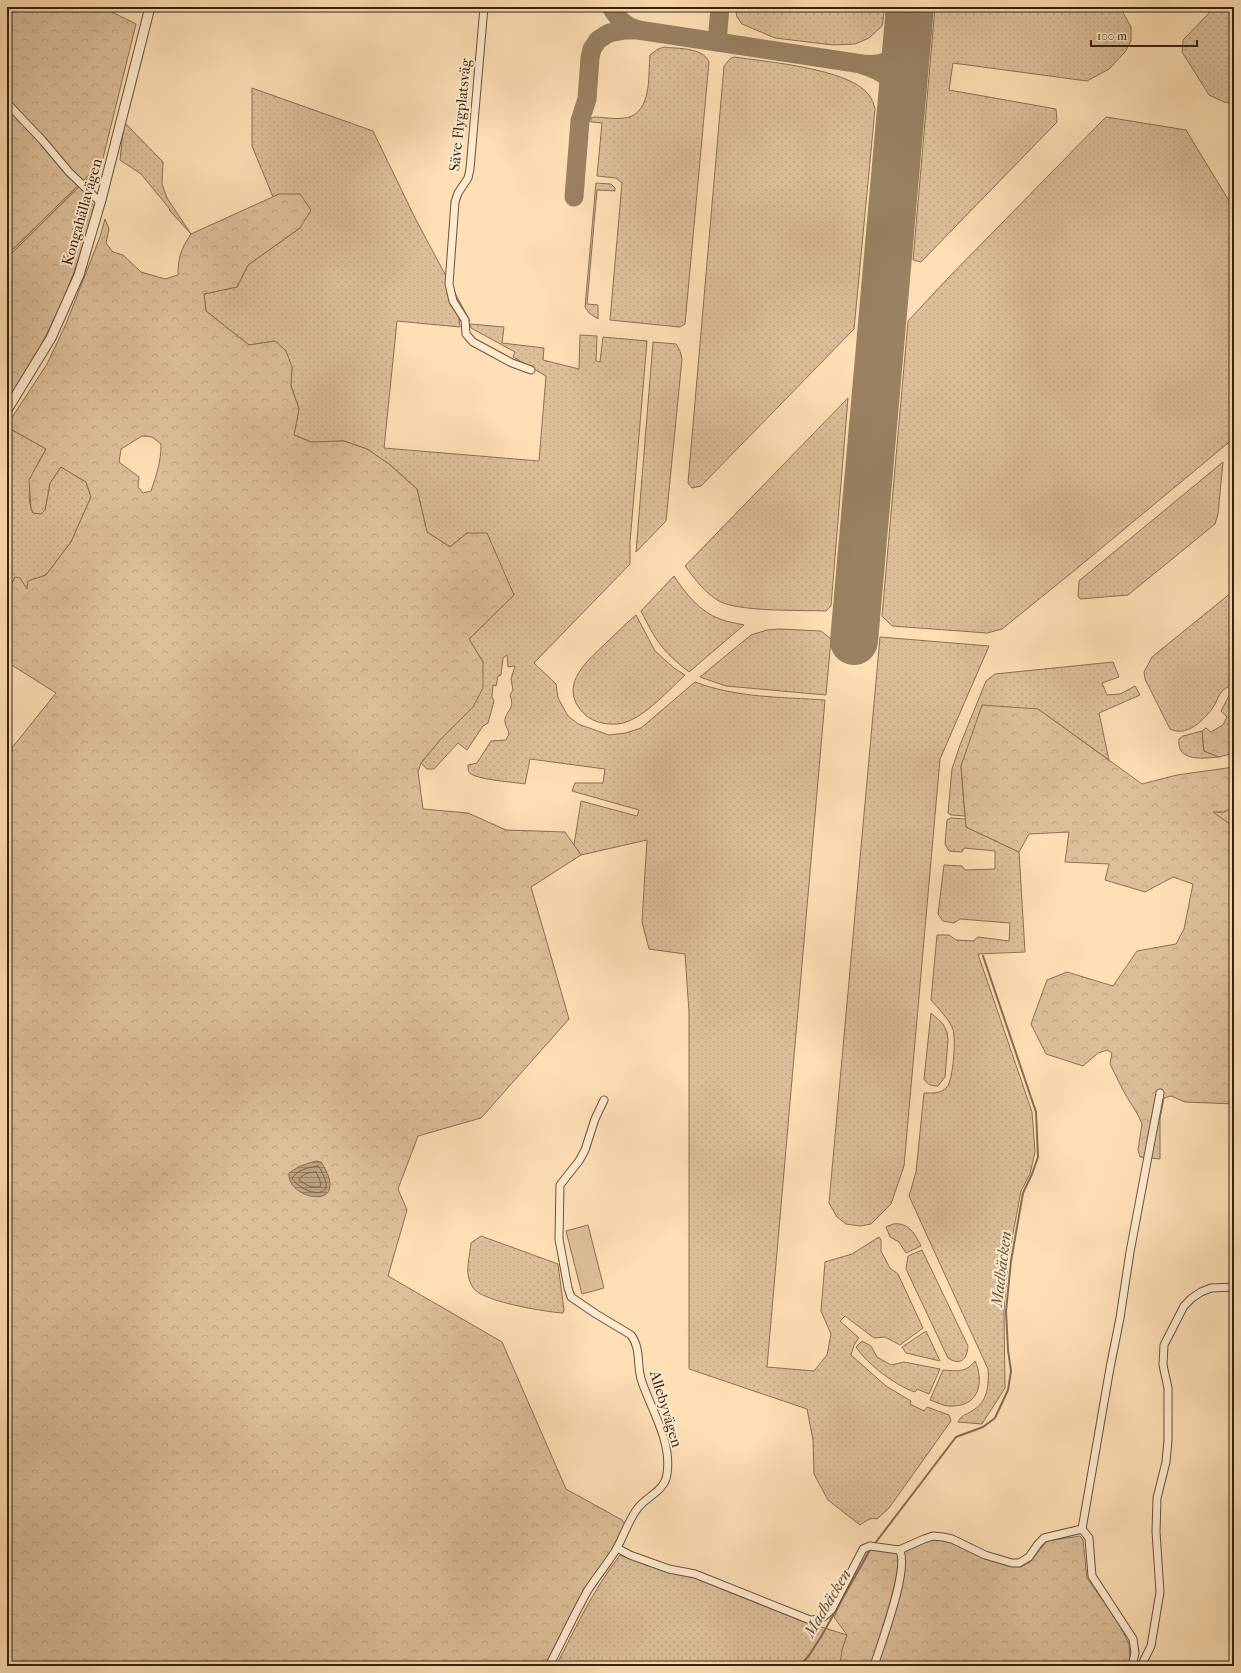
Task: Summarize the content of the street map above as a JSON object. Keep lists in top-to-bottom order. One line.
{"streets":{"street":["Säve Flygplatsväg","Kongahällavägen","Allebyvägen"]},"water":["Madbäcken"],"scale_bar":"100 m"}
